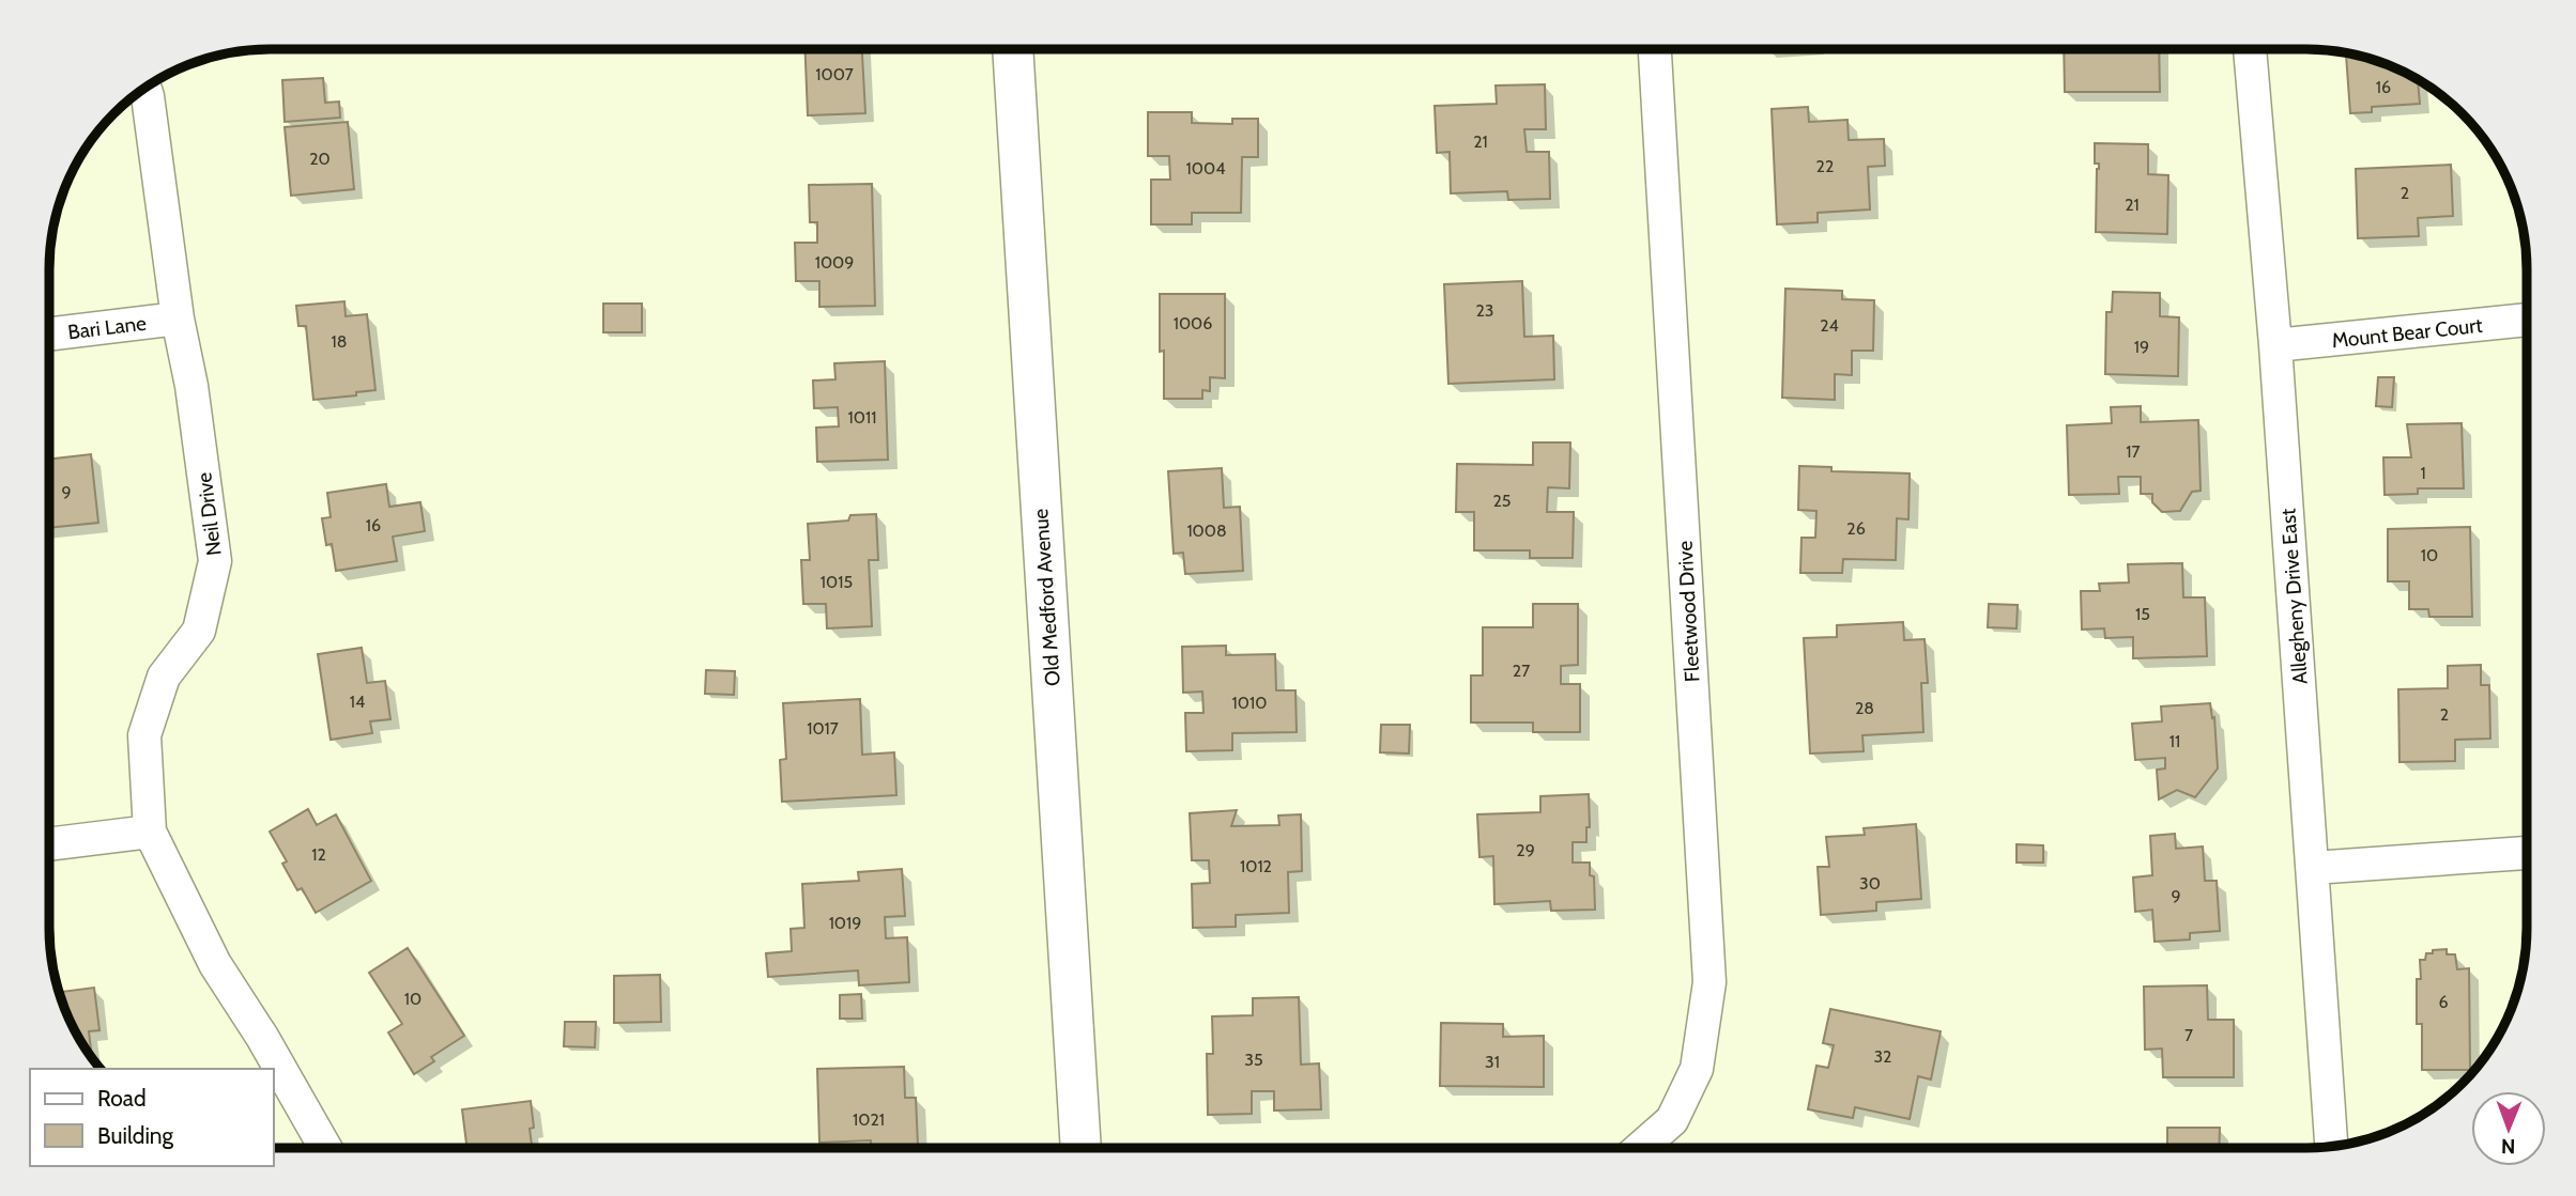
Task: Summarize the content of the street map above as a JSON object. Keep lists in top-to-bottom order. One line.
{"streets":{"street":["Bari Lane","Mount Bear Court","Neil Drive","Allegheny Drive East","Old Medford Avenue","Fleetwood Drive"]},"crossings":[["Bari Lane","Neil Drive"],["Mount Bear Court","Allegheny Drive East"]],"house_numbers":["1007","16","21","20","22","1004","2","21","1009","23","1006","24","18","19","1011","17","1","9","25","16","26","1008","10","1015","15","27","14","1010","28","2","1017","11","29","12","1012","30","9","1019","10","6","7","32","35","31","1021"],"legend":["Road","Building"],"north":"bottom"}
